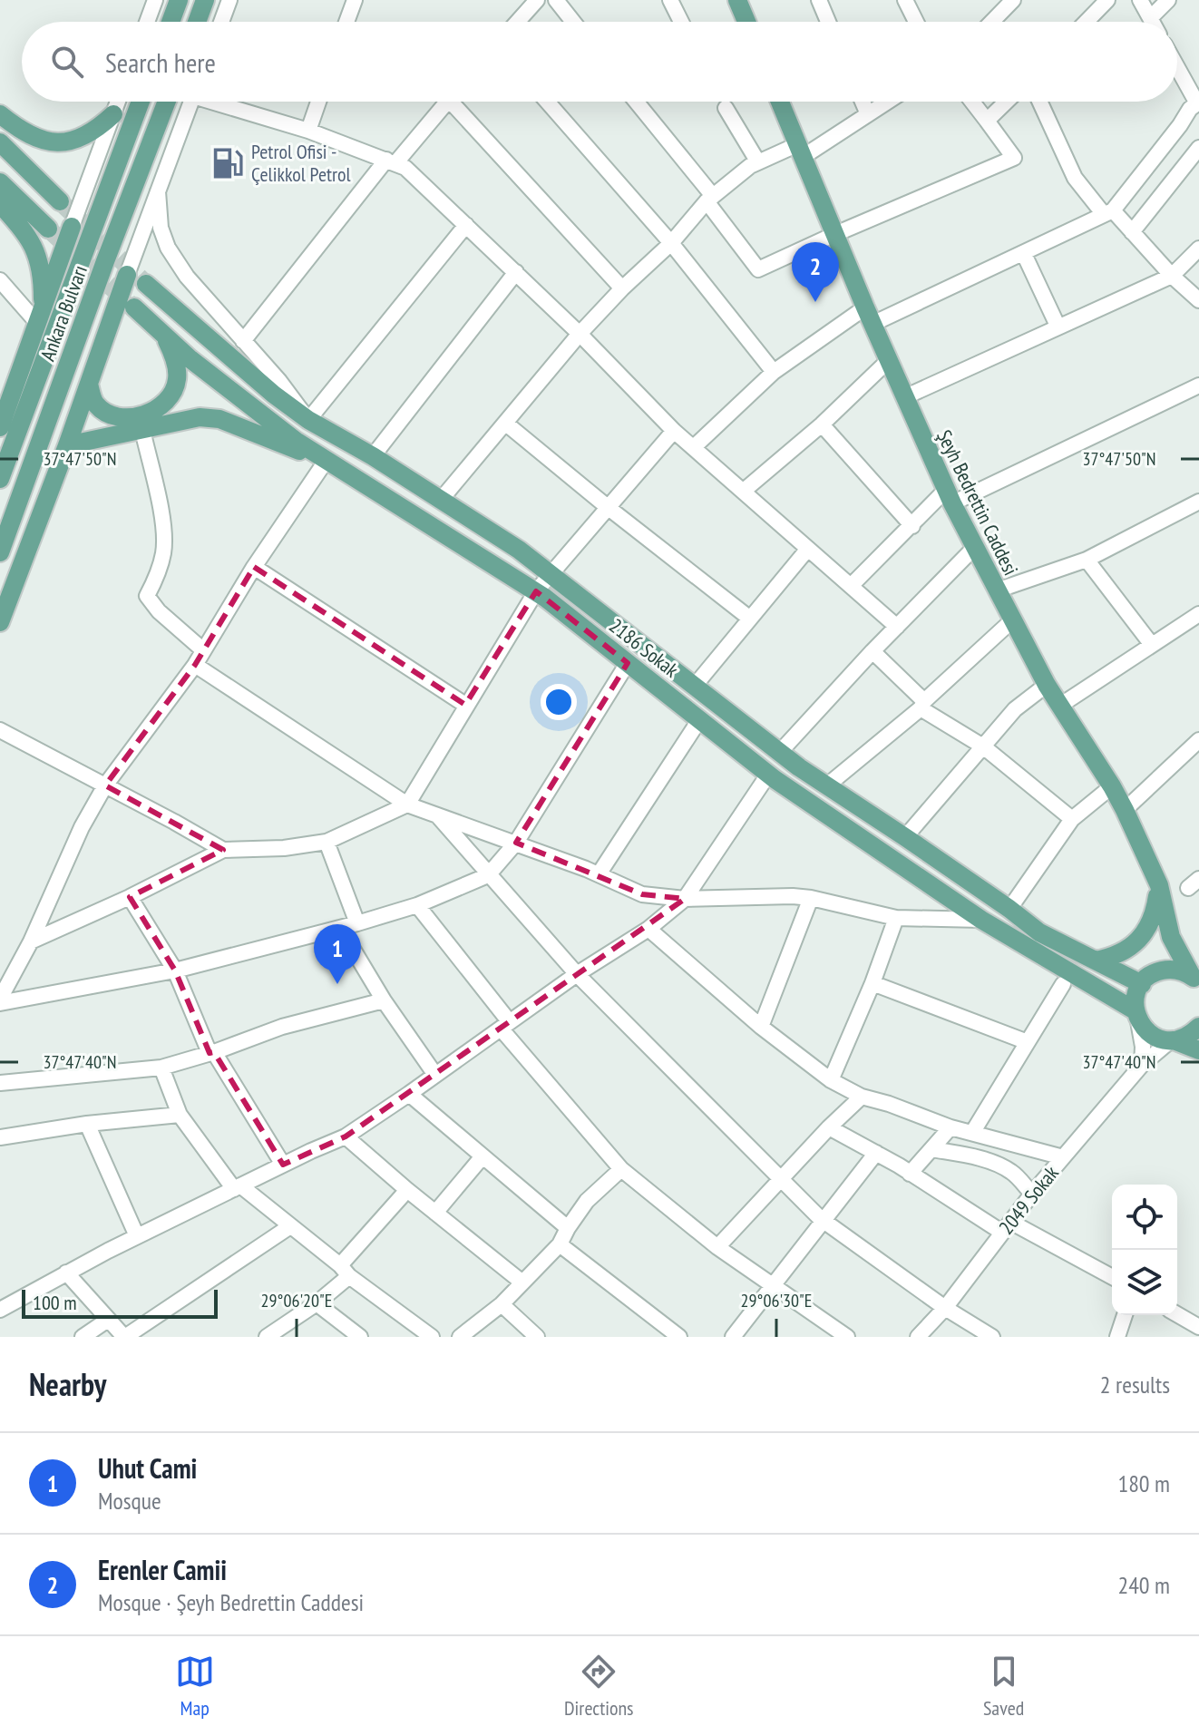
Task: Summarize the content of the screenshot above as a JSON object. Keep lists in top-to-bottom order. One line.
{"streets":{"main road":["Ankara Bulvarı","Şeyh Bedrettin Caddesi","2186 Sokak"],"street":["2049 Sokak"]},"crossings":[["Şeyh Bedrettin Caddesi","2186 Sokak"],["2186 Sokak","2049 Sokak"]],"places":{"fuel station":["Petrol Ofisi - Çelikkol Petrol"]},"scale_bar":"100 m","page":{"search":"Search here","pins":["2","1"],"scale":"100 m","heading":["Nearby","2 results"],"list":[{"mark":"1","name":"Uhut Cami","note":"Mosque","value":"180 m"},{"mark":"2","name":"Erenler Camii","note":"Mosque · Şeyh Bedrettin Caddesi","value":"240 m"}],"nav":["Map","Directions","Saved"]},"coordinates":["37°47'50\"N","37°47'40\"N","29°06'20\"E","29°06'30\"E"]}
